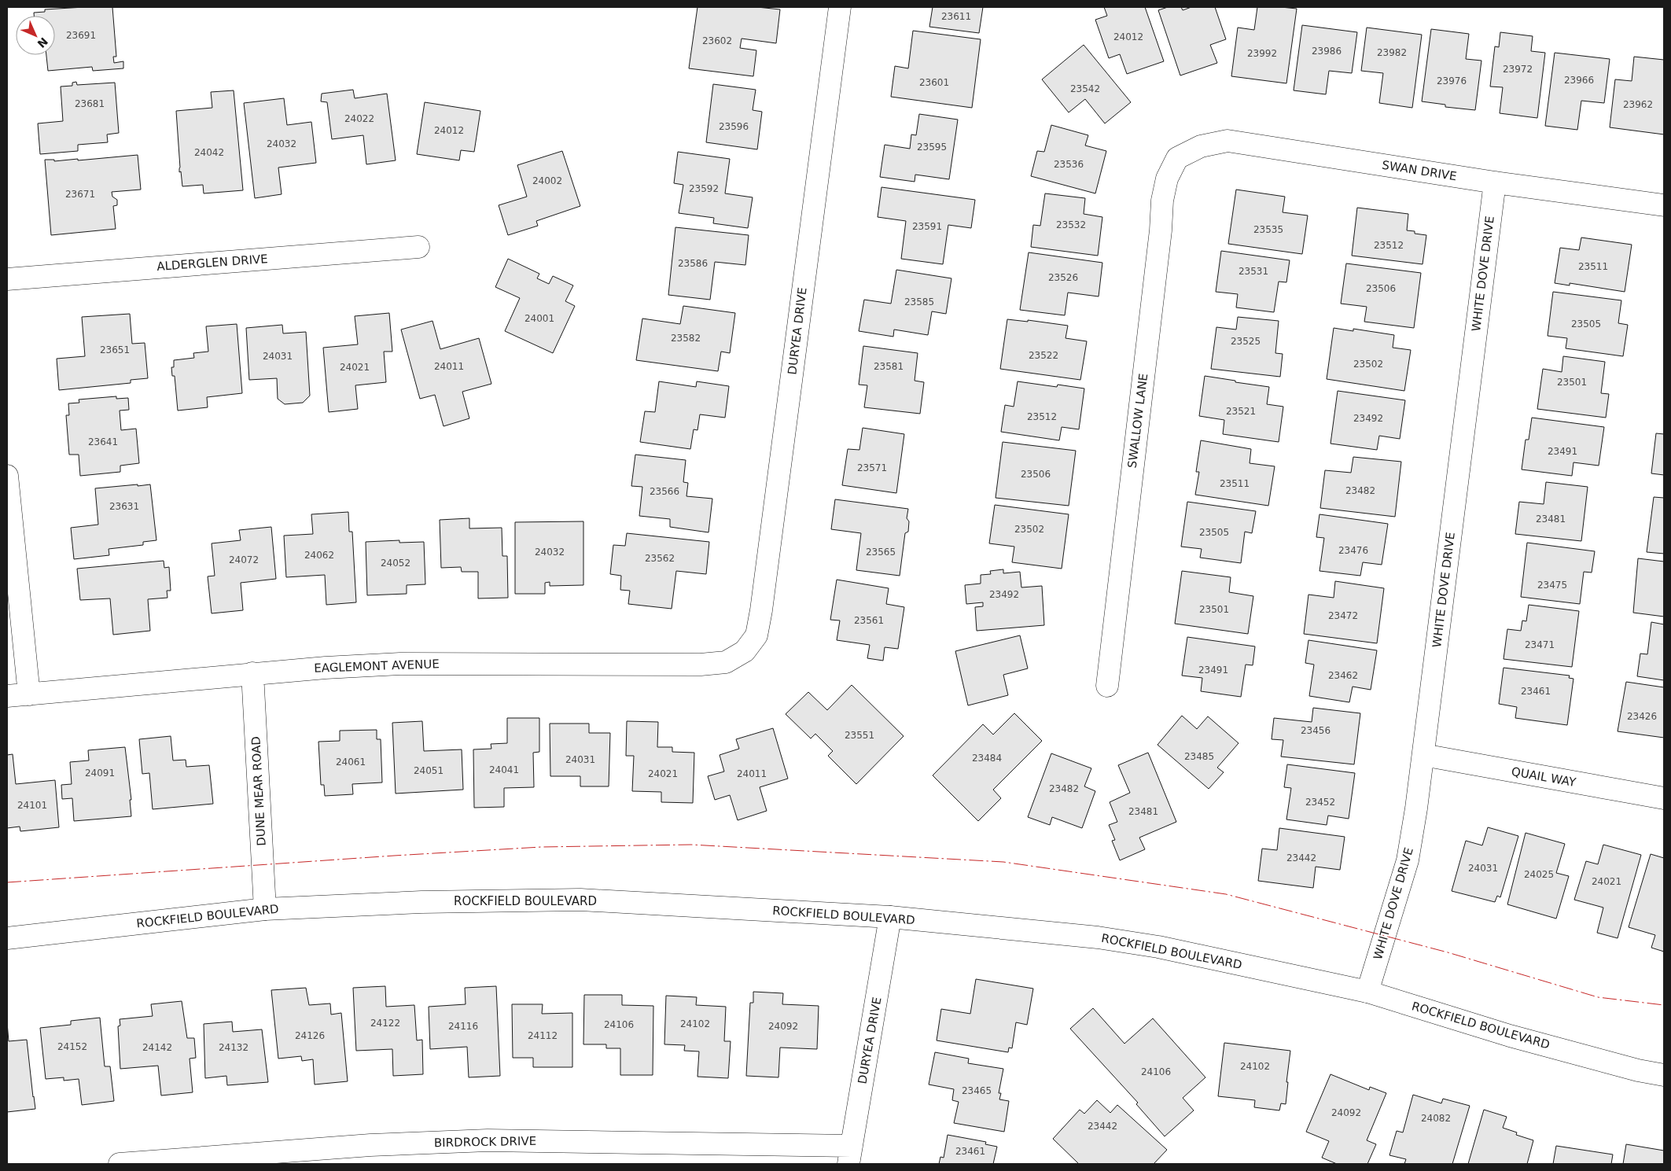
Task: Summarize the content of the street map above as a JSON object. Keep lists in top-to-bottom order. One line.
{"streets":{"street":["SWAN DRIVE","ALDERGLEN DRIVE","WHITE DOVE DRIVE","DURYEA DRIVE","SWALLOW LANE","EAGLEMONT AVENUE","QUAIL WAY","DUNE MEAR ROAD","ROCKFIELD BOULEVARD","BIRDROCK DRIVE"]},"crossings":[["SWAN DRIVE","WHITE DOVE DRIVE"],["SWAN DRIVE","SWALLOW LANE"],["WHITE DOVE DRIVE","QUAIL WAY"],["WHITE DOVE DRIVE","ROCKFIELD BOULEVARD"],["DURYEA DRIVE","EAGLEMONT AVENUE"],["DURYEA DRIVE","ROCKFIELD BOULEVARD"],["DURYEA DRIVE","BIRDROCK DRIVE"],["EAGLEMONT AVENUE","DUNE MEAR ROAD"],["DUNE MEAR ROAD","ROCKFIELD BOULEVARD"]],"house_numbers":["23611","23691","24012","23602","23986","23982","23992","23972","23966","23976","23601","23542","23681","23962","24022","23596","24012","24032","23595","24042","23536","24002","23592","23671","23532","23591","23535","23512","23586","23511","23531","23526","23506","23585","24001","23505","23582","23525","23651","23522","24031","23502","24011","23581","24021","23501","23521","23512","23492","23641","23491","23571","23506","23511","23482","23566","23631","23481","23502","23505","23476","24032","23565","24062","23562","24072","24052","23475","23492","23501","23472","23561","23471","23491","23462","23461","23426","23456","23551","23485","23484","24031","24061","24041","24051","24091","24021","24011","23482","23452","24101","23481","23442","24031","24025","24021","24122","24102","24106","24116","24092","24126","24112","24152","24142","24132","24102","24106","23465","24092","24082","23442","23461"],"north":"bottom right"}
